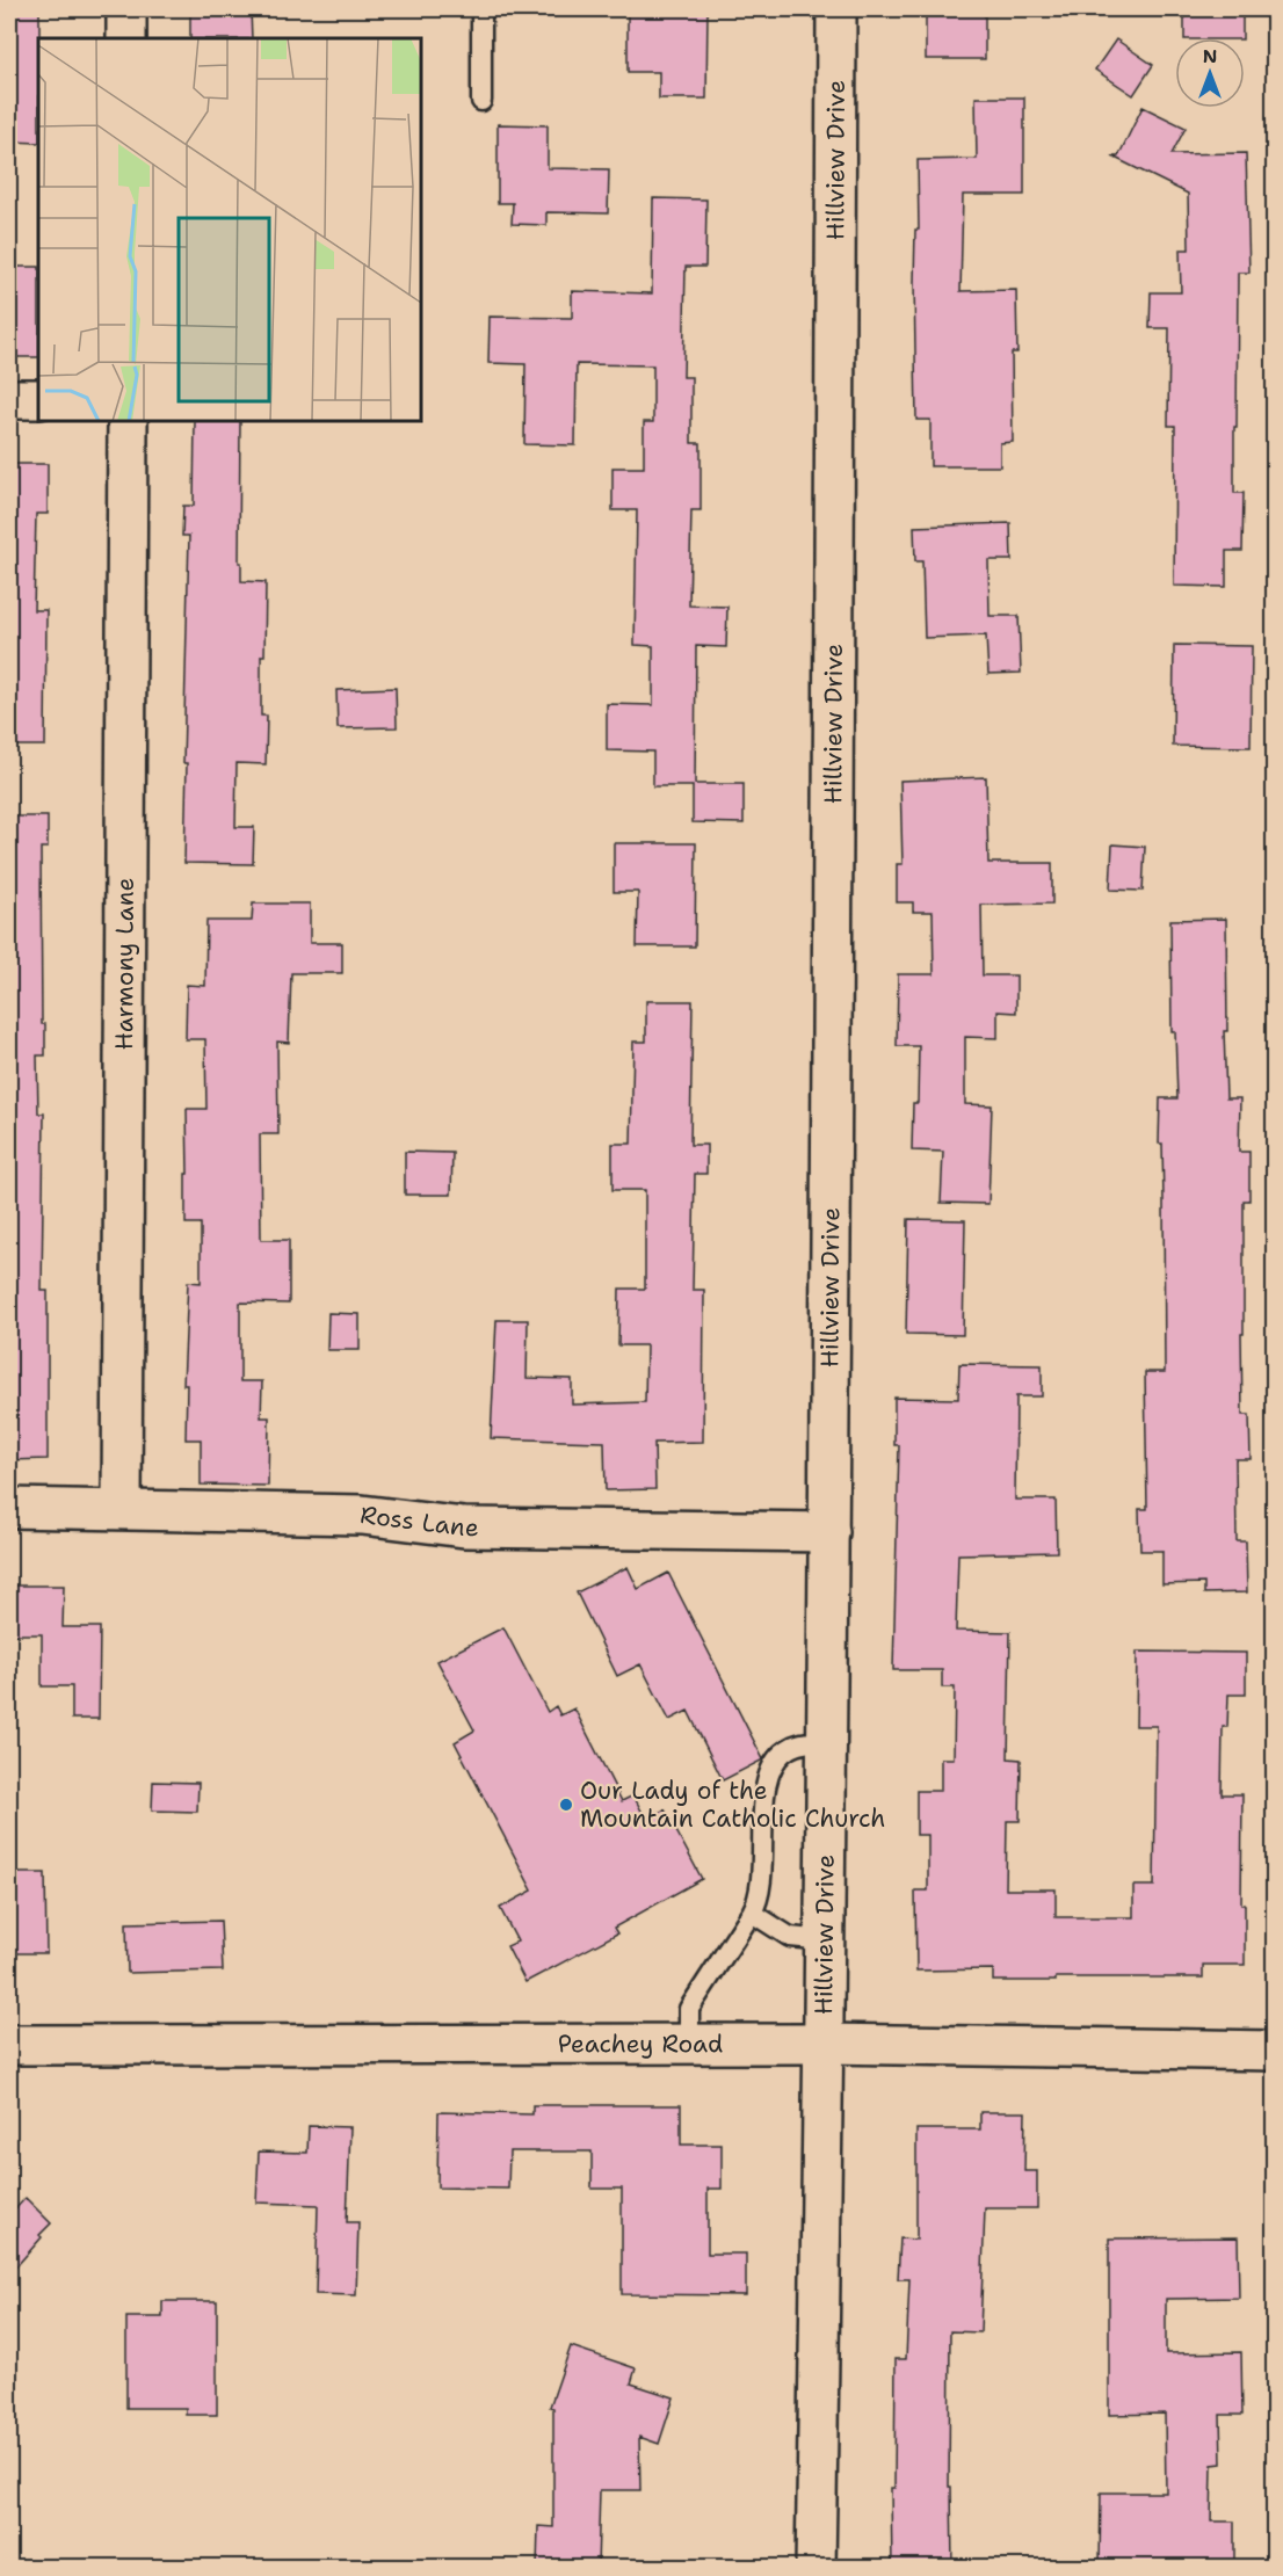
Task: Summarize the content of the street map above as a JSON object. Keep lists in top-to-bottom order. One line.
{"streets":{"street":["Hillview Drive","Harmony Lane","Ross Lane","Peachey Road"]},"crossings":[["Hillview Drive","Ross Lane"],["Hillview Drive","Peachey Road"],["Harmony Lane","Ross Lane"]],"places":["Our Lady of the Mountain Catholic Church"],"north":"top"}
